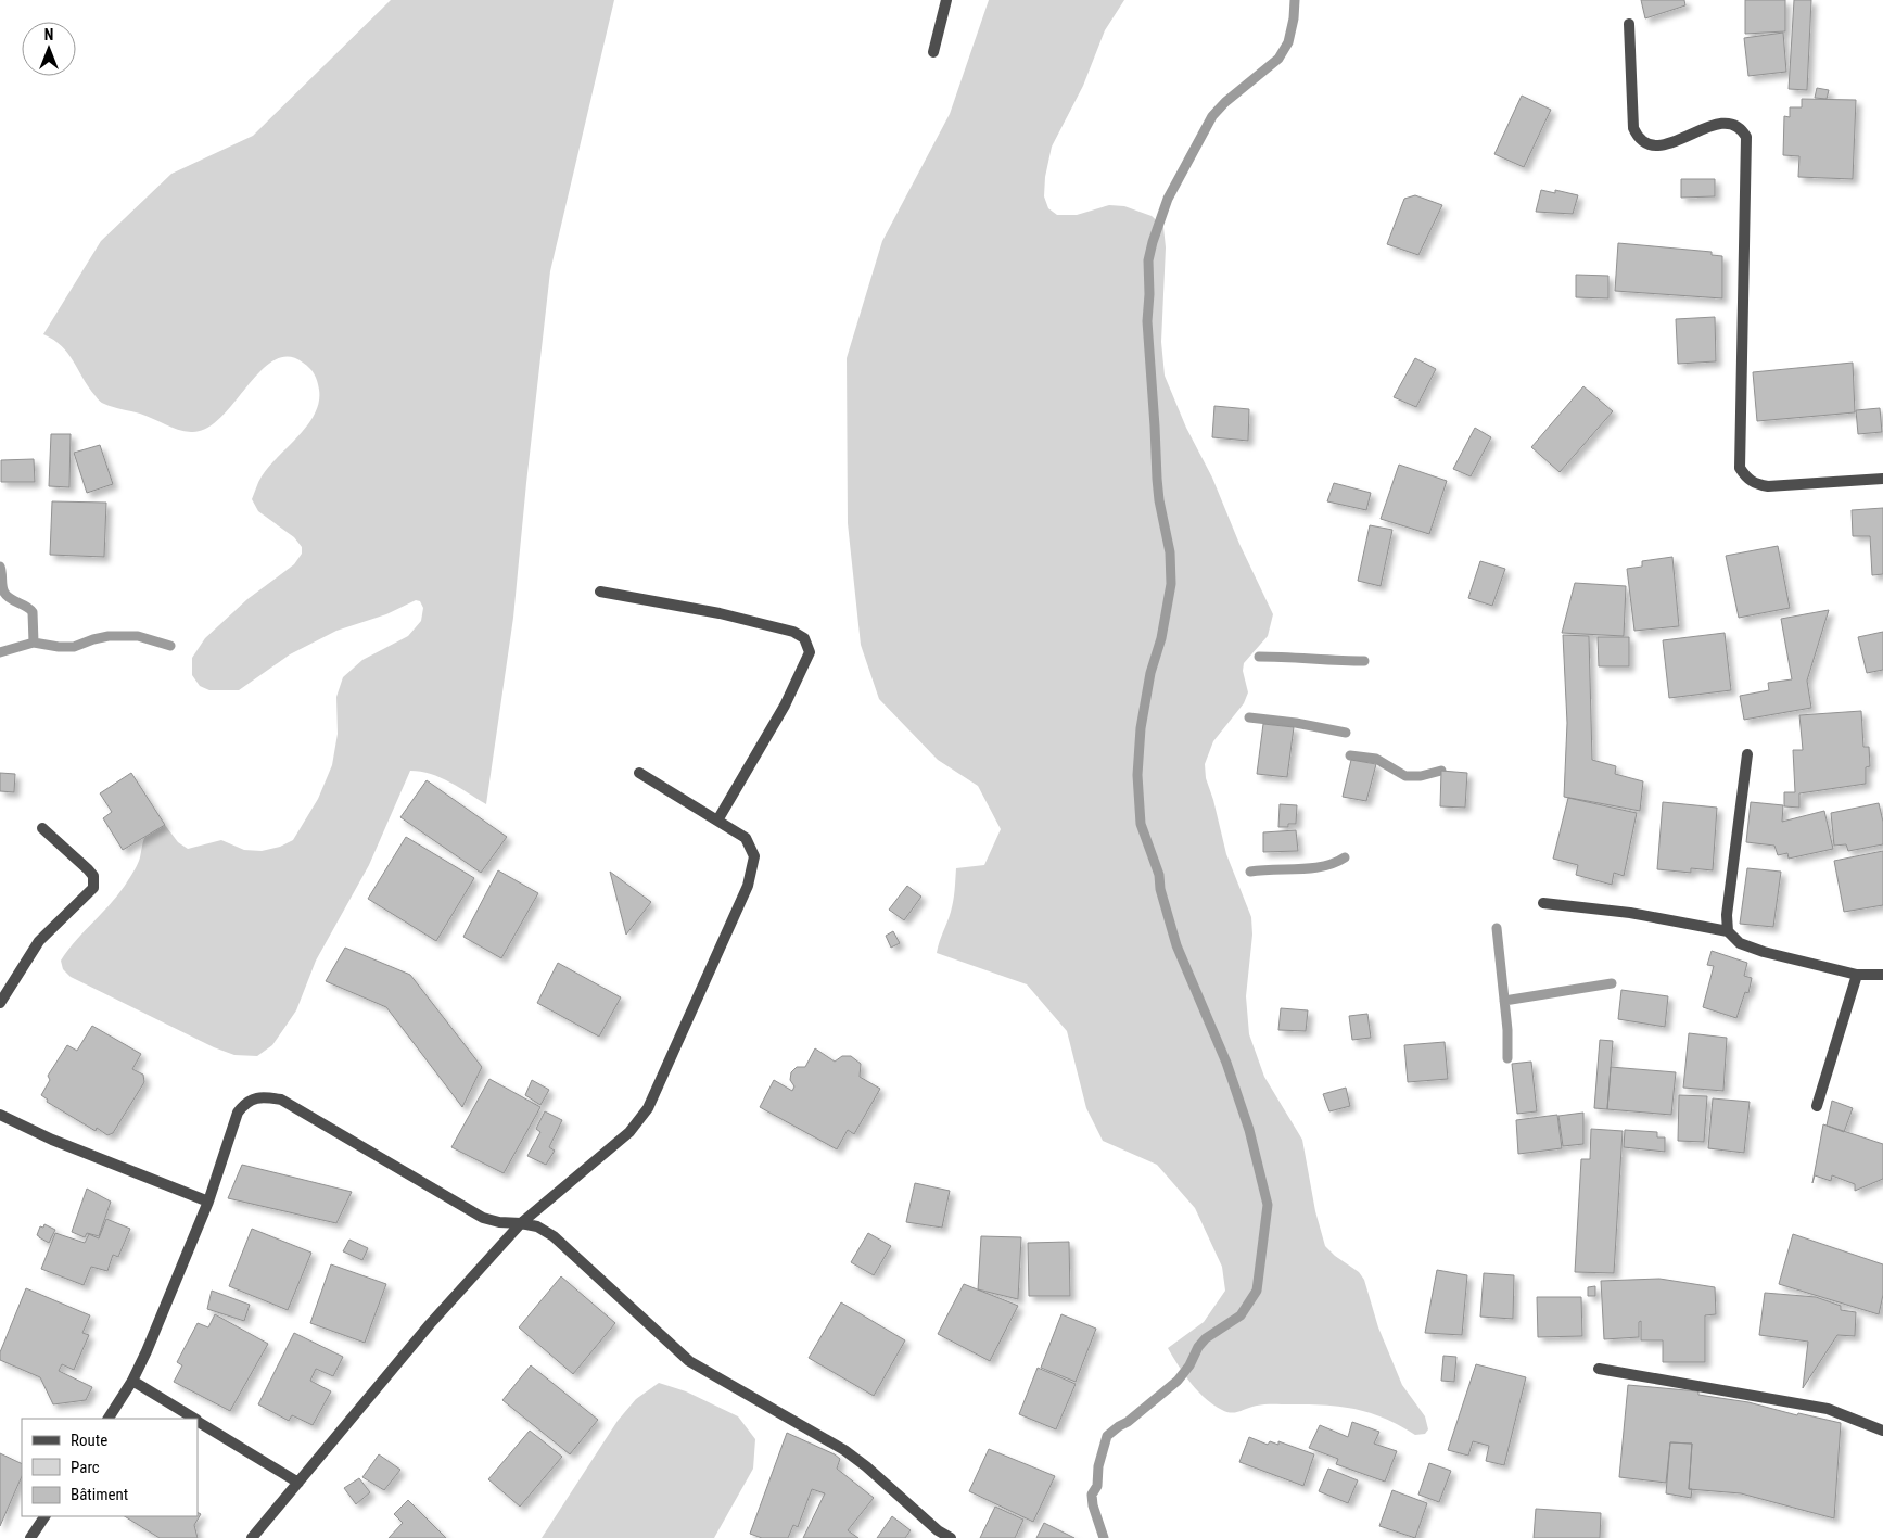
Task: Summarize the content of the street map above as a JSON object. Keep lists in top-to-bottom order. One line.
{"legend":["Route","Parc","Bâtiment"],"north":"top"}
